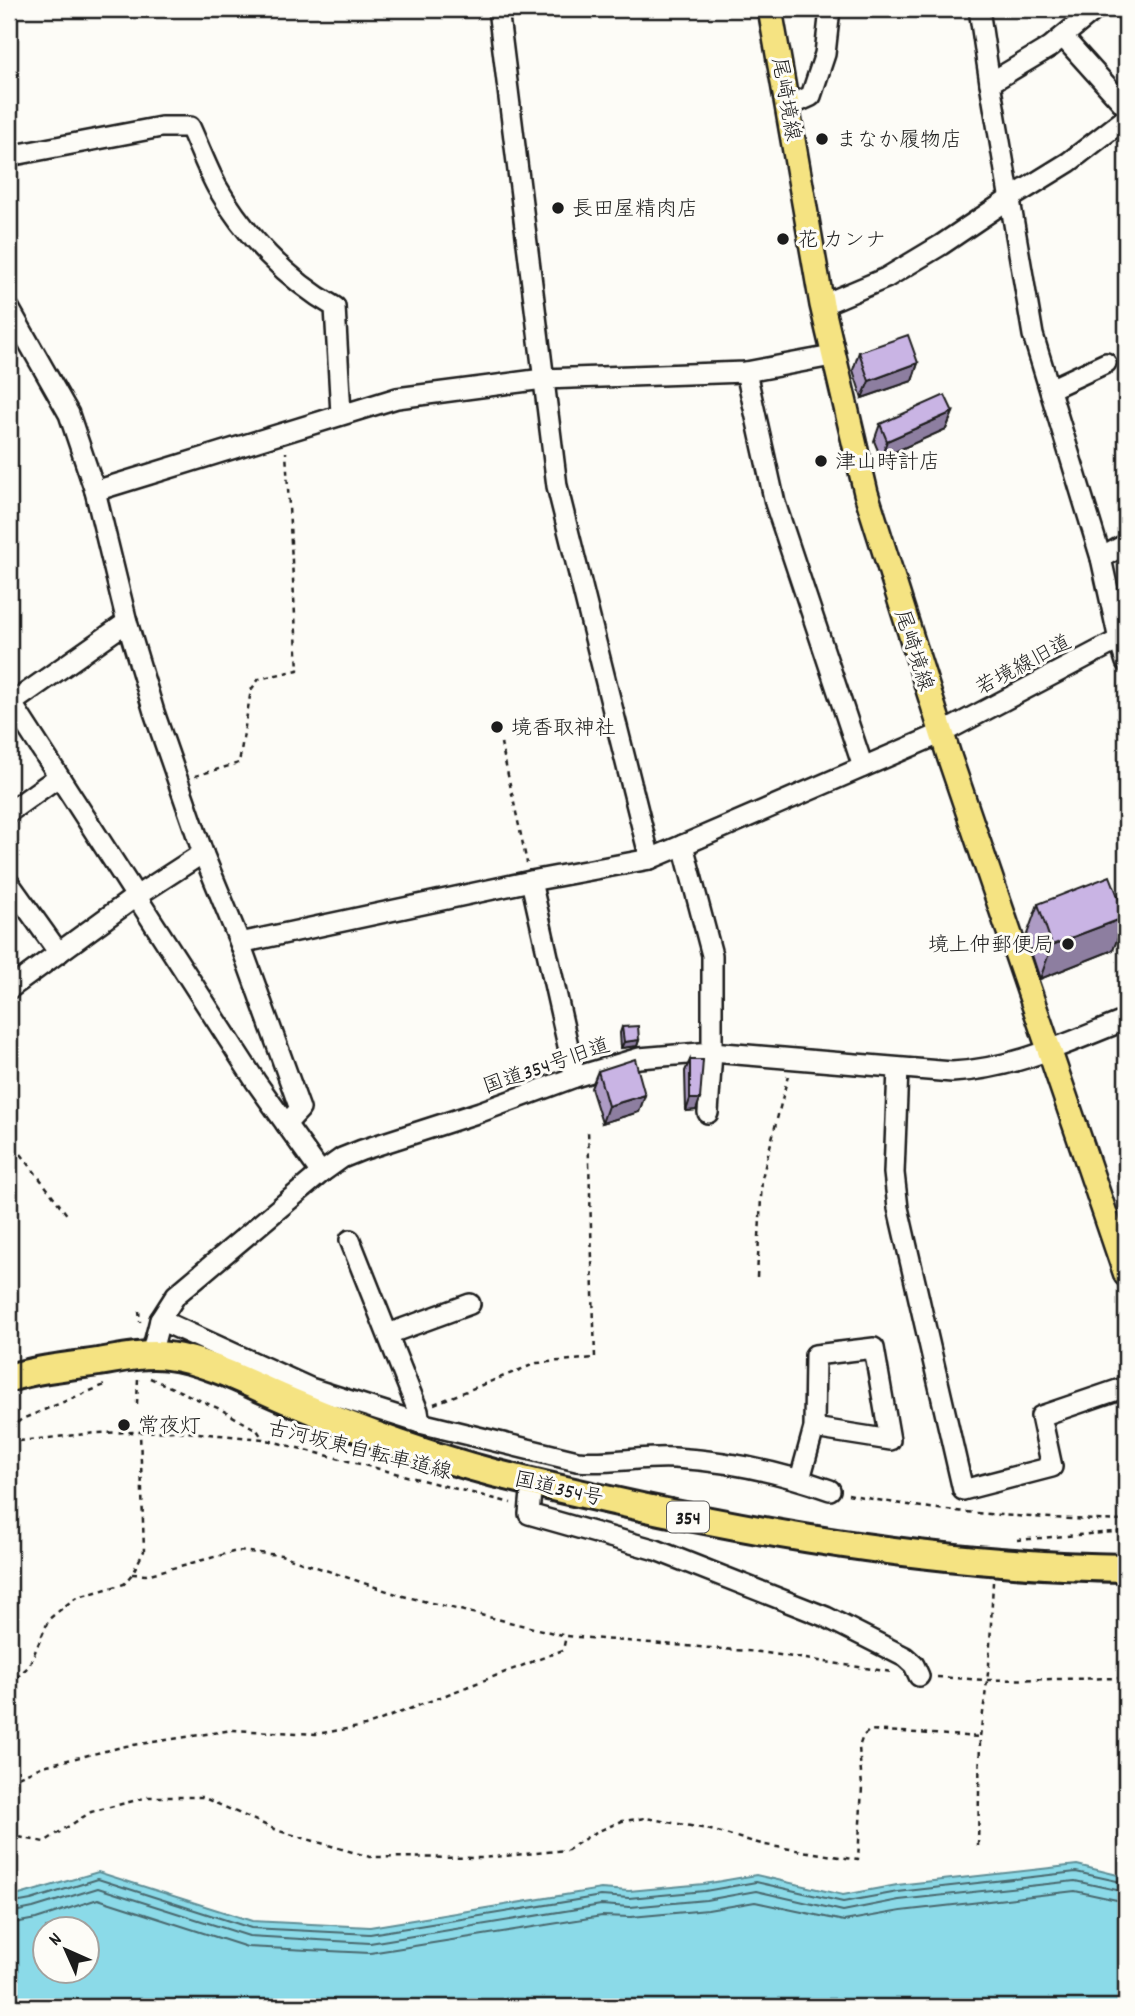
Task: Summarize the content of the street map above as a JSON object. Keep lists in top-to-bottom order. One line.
{"streets":{"highway":["国道354号","354"],"main road":["尾崎境線"],"street":["若境線旧道","国道354号旧道"],"path":["古河坂東自転車道線"]},"crossings":[["尾崎境線","若境線旧道"],["尾崎境線","国道354号旧道"],["国道354号旧道","国道354号"]],"places":["まなか履物店","長田屋精肉店","花 カンナ","津山時計店","境香取神社","境上仲郵便局","常夜灯"],"north":"top left"}
